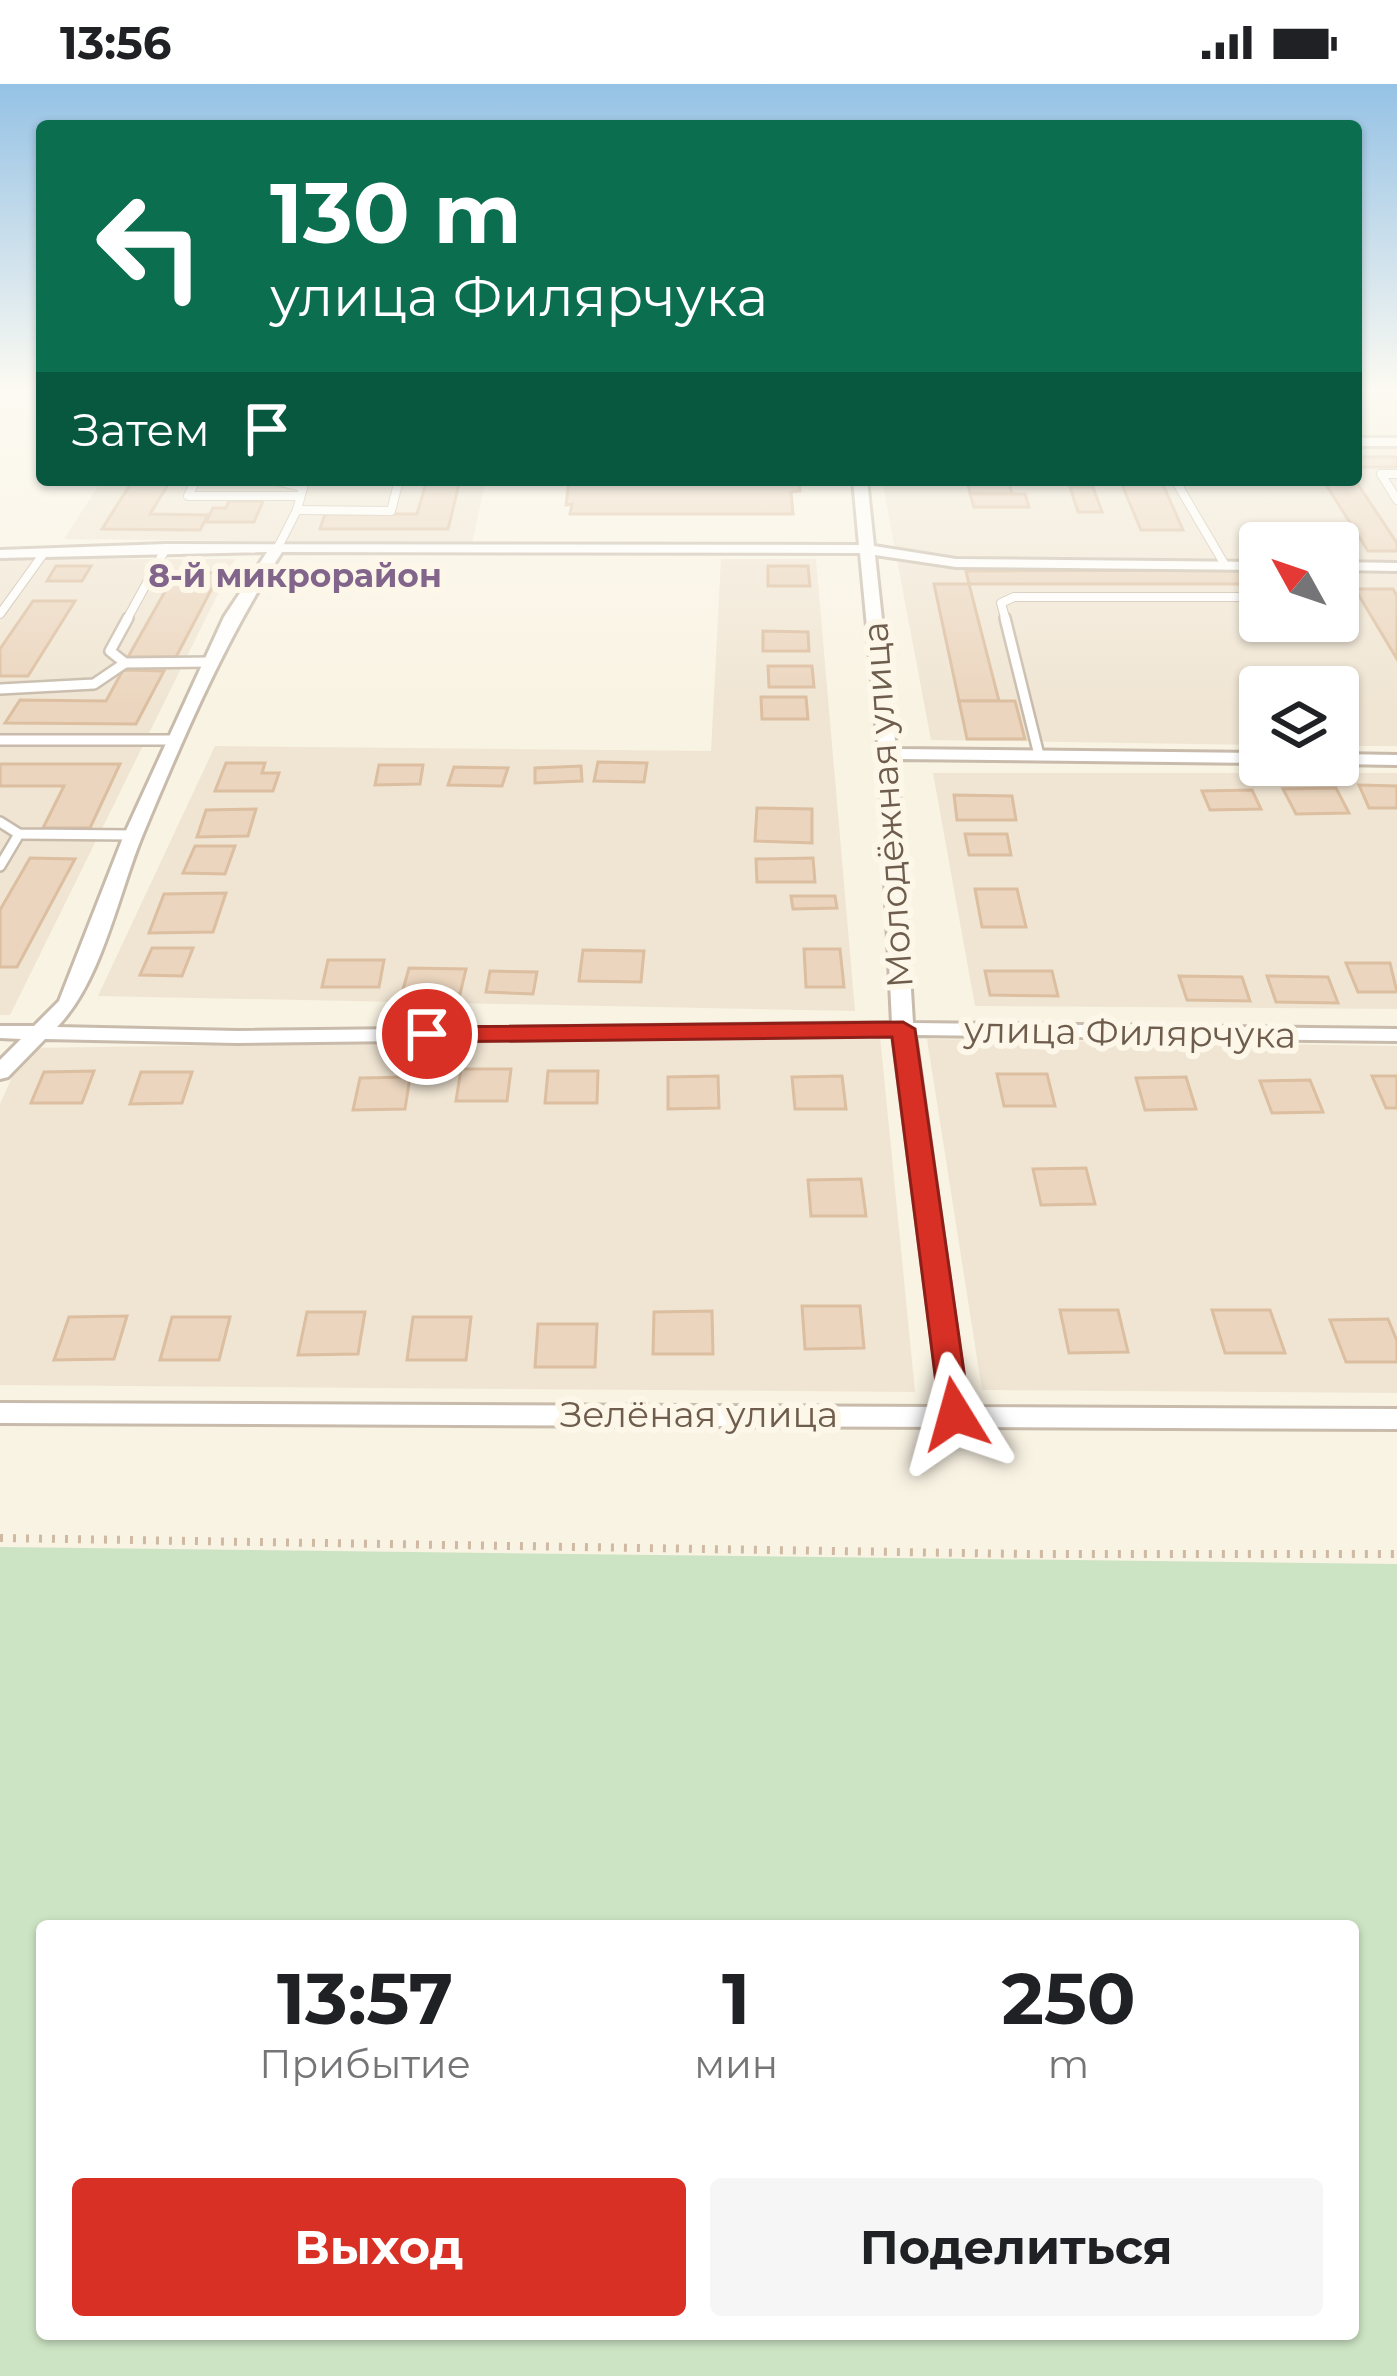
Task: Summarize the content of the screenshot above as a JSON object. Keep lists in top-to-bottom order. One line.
{"streets":{"street":["Молодёжная улица","улица Филярчука","Зелёная улица"]},"crossings":[["Молодёжная улица","улица Филярчука"],["Молодёжная улица","Зелёная улица"]],"districts":["8-й микрорайон"],"north":"top left","page":{"status":"13:56","turn":["130 m","улица Филярчука"],"then":"Затем","eta":["13:57","Прибытие","1","мин","250","m"],"buttons":["Выход","Поделиться"]}}
